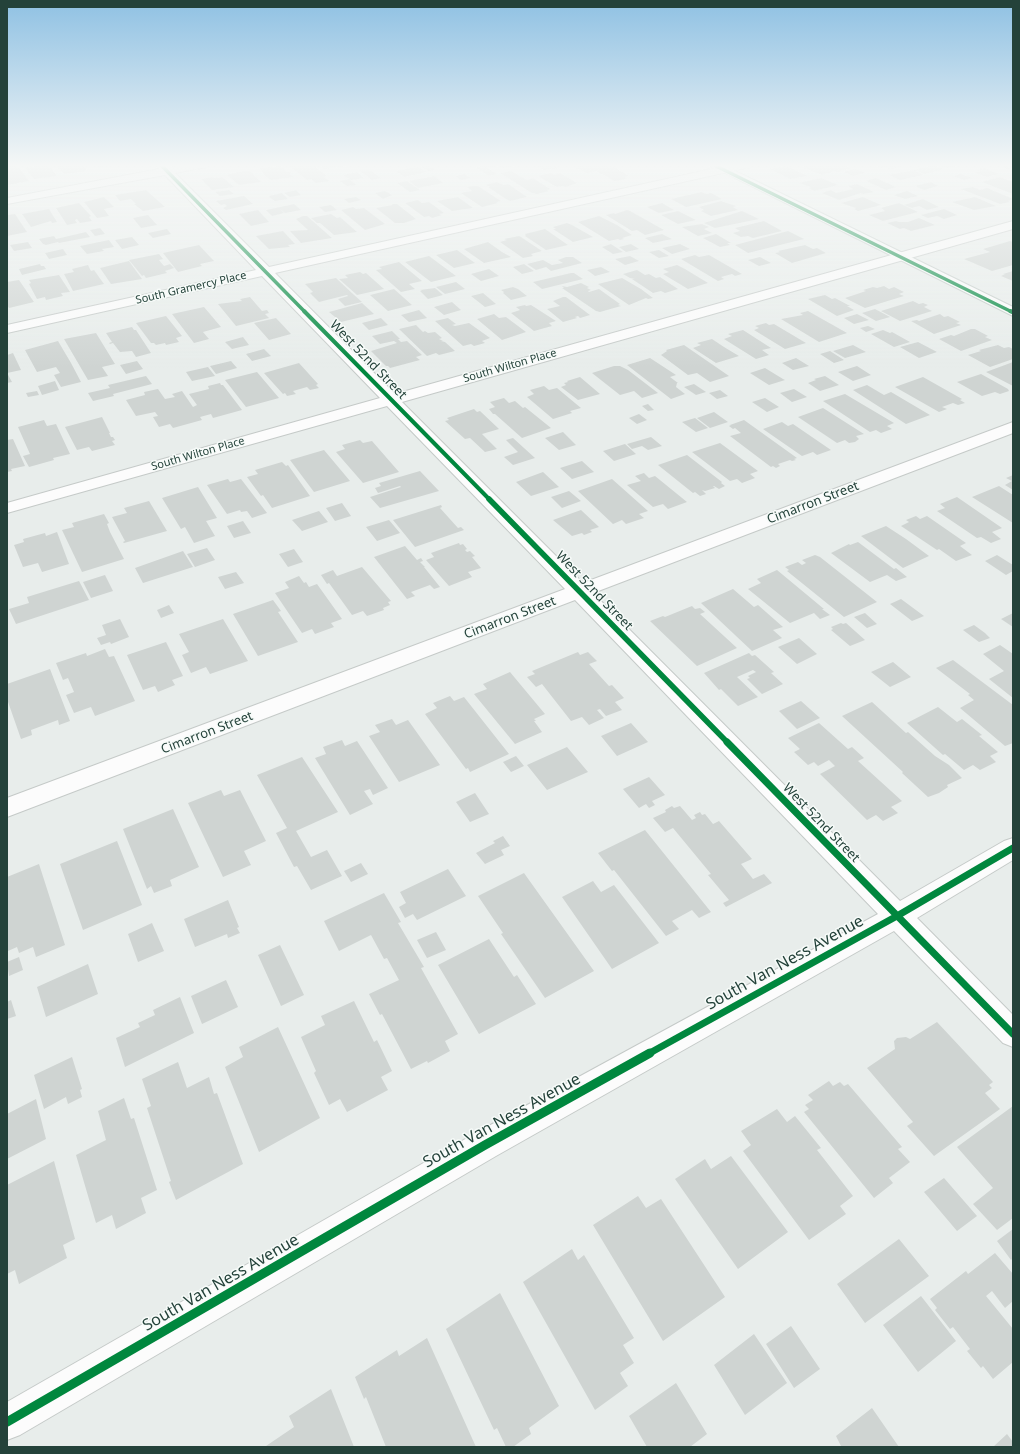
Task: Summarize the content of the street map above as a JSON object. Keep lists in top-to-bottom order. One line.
{"streets":{"street":["South Gramercy Place","West 52nd Street","South Wilton Place","Cimarron Street","South Van Ness Avenue"]},"crossings":[["South Gramercy Place","West 52nd Street"],["West 52nd Street","South Wilton Place"],["West 52nd Street","Cimarron Street"],["West 52nd Street","South Van Ness Avenue"]]}
